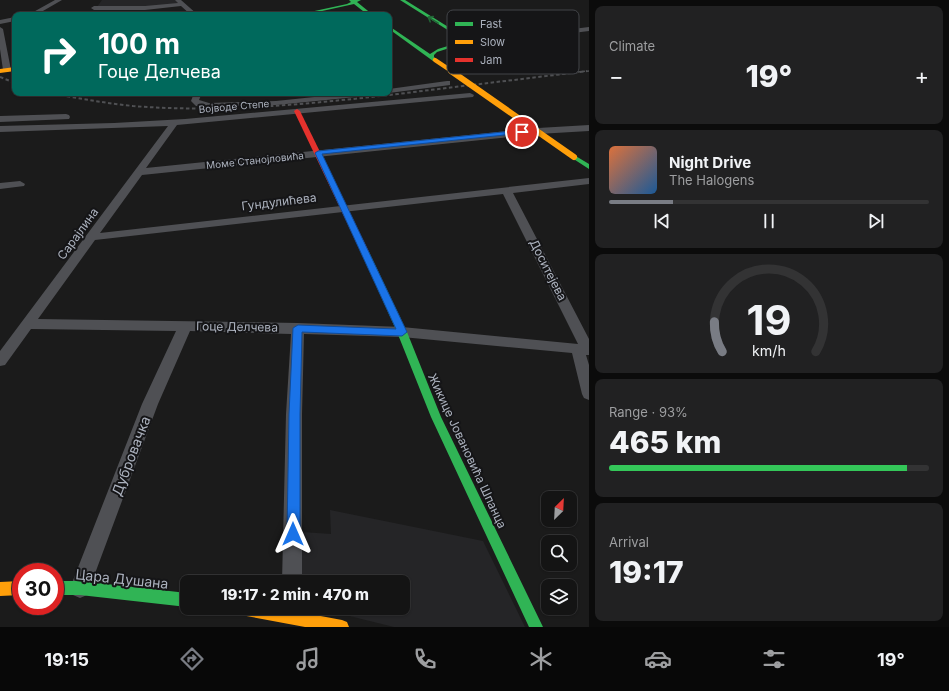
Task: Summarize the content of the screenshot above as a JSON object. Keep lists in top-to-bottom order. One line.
{"streets":{"street":["Војводе Степе","Моме Станојловића","Гундулићева","Сарајлина","Доситејева","Гоце Делчева","Жикице Јовановића Шпанца","Дубровачка","Цара Душана"]},"crossings":[["Војводе Степе","Сарајлина"],["Војводе Степе","Жикице Јовановића Шпанца"],["Моме Станојловића","Сарајлина"],["Моме Станојловића","Жикице Јовановића Шпанца"],["Гундулићева","Сарајлина"],["Гундулићева","Доситејева"],["Гундулићева","Жикице Јовановића Шпанца"],["Сарајлина","Гоце Делчева"],["Доситејева","Гоце Делчева"],["Гоце Делчева","Жикице Јовановића Шпанца"],["Гоце Делчева","Дубровачка"],["Дубровачка","Цара Душана"]],"legend":["Fast","Slow","Jam"],"north":"top right","page":{"tile":["Climate",["Range · 93%","465 km"],["Arrival","19:17"]],"turn":["100 m","Гоце Делчева"],"heat":["−","19°","+"],"song":["Night Drive","The Halogens"],"limit":"30","trip":"19:17 · 2 min · 470 m","tabs":["19:15","19°"],"gauge":["19","km/h"]}}
